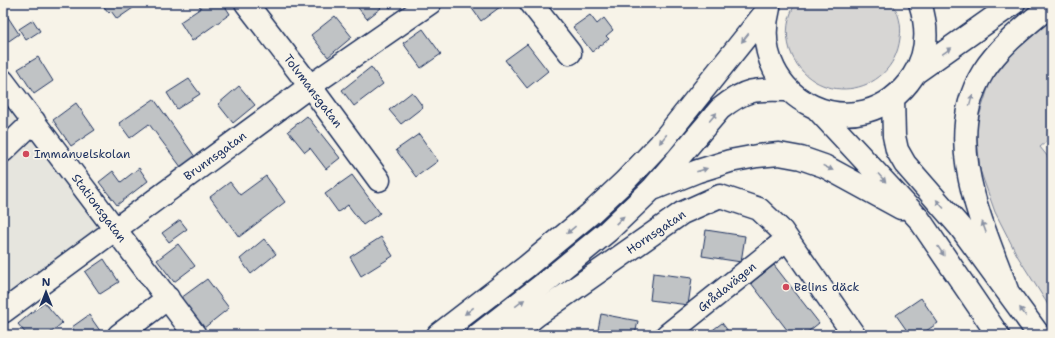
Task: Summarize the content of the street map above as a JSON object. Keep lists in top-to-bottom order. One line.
{"streets":{"main road":["Tolvmansgatan","Brunnsgatan","Stationsgatan","Hornsgatan","Grådavägen"]},"crossings":[["Tolvmansgatan","Brunnsgatan"],["Brunnsgatan","Stationsgatan"],["Hornsgatan","Grådavägen"]],"places":["Immanuelskolan","Belins däck"],"north":"top"}
